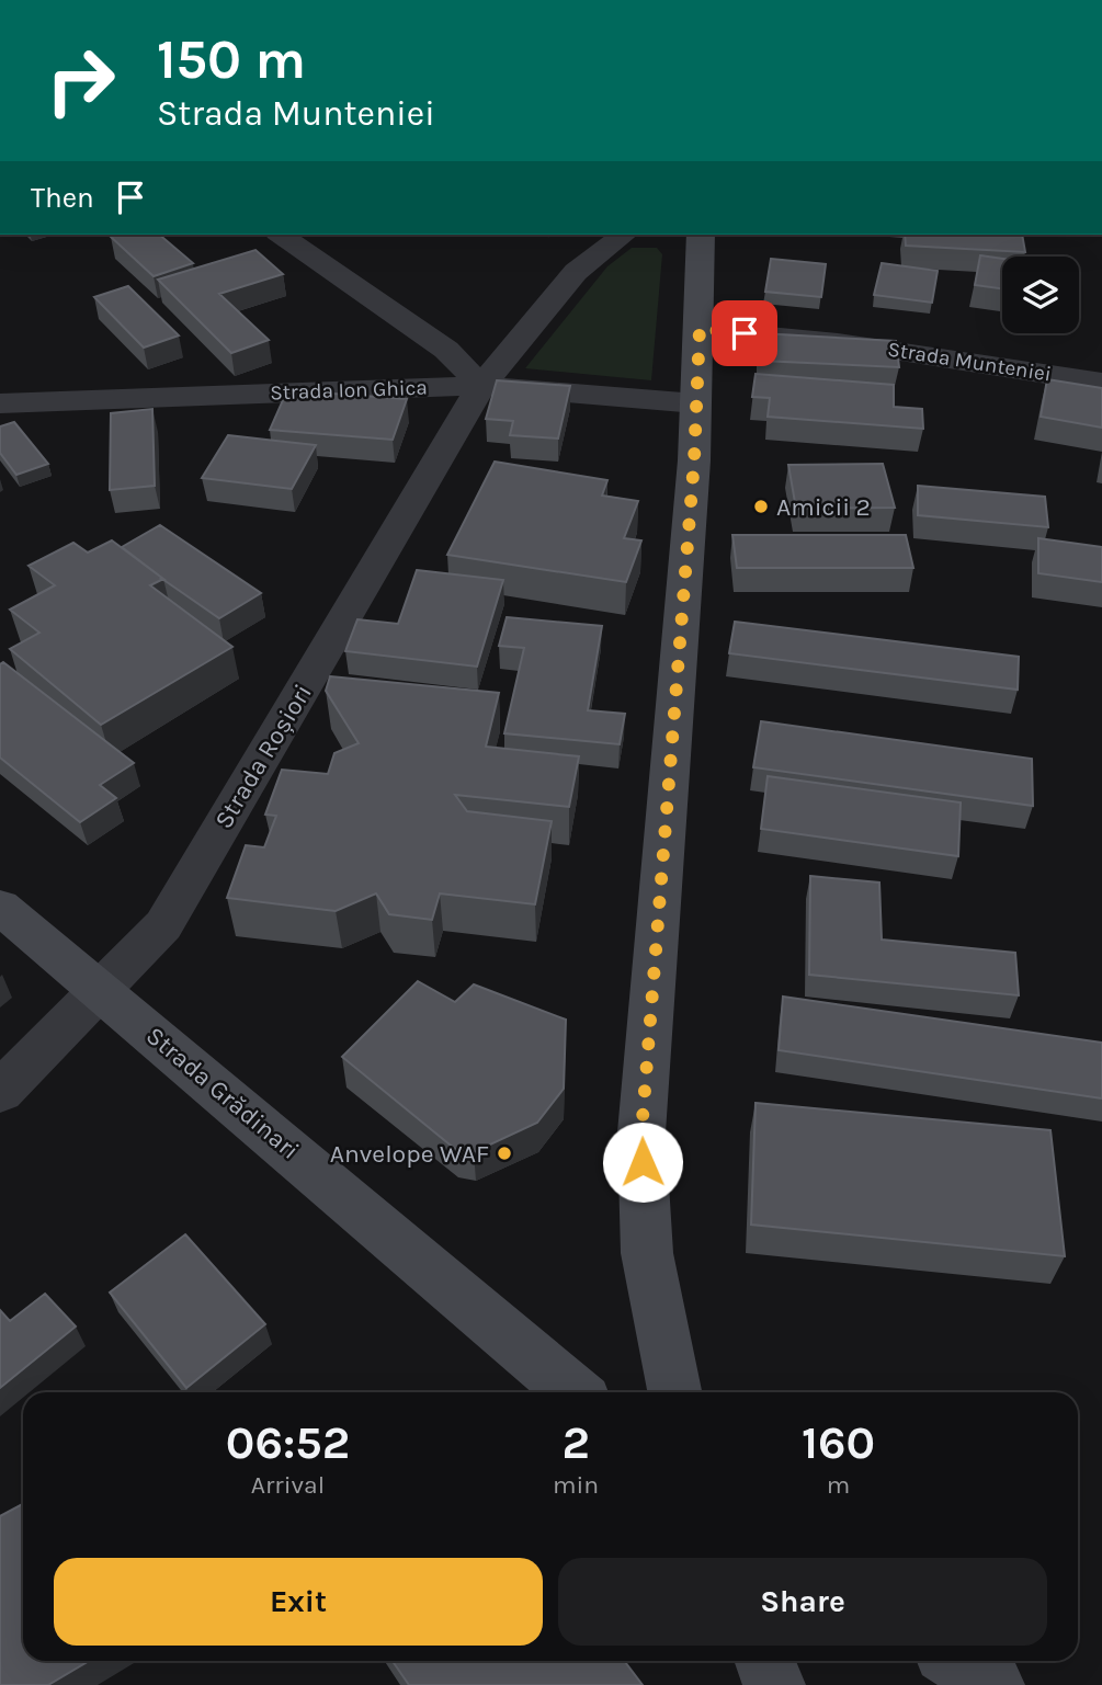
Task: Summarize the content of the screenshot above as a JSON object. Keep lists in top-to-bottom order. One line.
{"streets":{"street":["Strada Munteniei","Strada Ion Ghica","Strada Roșiori","Strada Grădinari"]},"crossings":[["Strada Ion Ghica","Strada Roșiori"],["Strada Roșiori","Strada Grădinari"]],"places":["Amicii 2","Anvelope WAF"],"page":{"turn":["150 m","Strada Munteniei"],"then":"Then","eta":["06:52","Arrival","2","min","160","m"],"buttons":["Exit","Share"]}}
